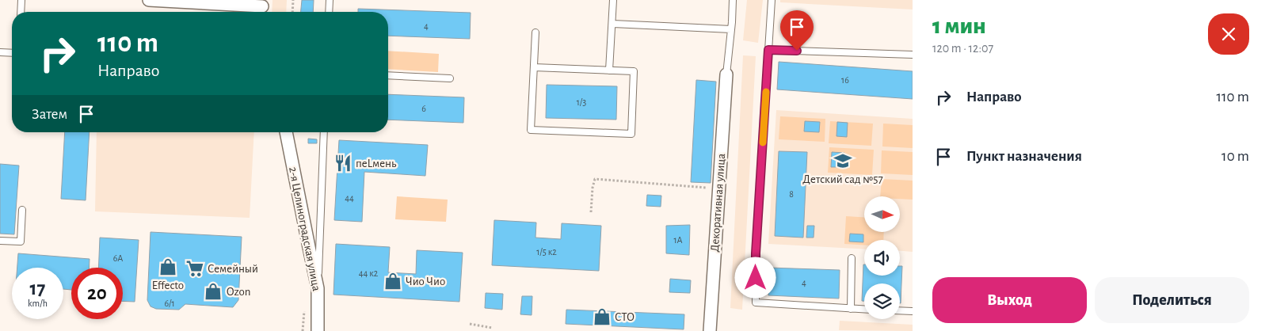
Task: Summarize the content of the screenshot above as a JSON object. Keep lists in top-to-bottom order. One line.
{"streets":{"street":["Декоративная улица","2-я Целиноградская улица"]},"places":{"school or university":["Детский сад №57"],"restaurant":["пеLмень"],"shop":["Effecto","Чио Чио","Ozon","СТО"],"supermarket":["Семейный"]},"house_numbers":["4","16","1/3","6","8","44","1А","1/5 к2","6А","44 к2","4","6/1"],"north":"right","page":{"heading":["1 мин","120 m · 12:07"],"turn":["110 m","Направо"],"list":[{"name":"Направо","value":"110 m"},{"name":"Пункт назначения","value":"10 m"}],"then":"Затем","speed":"17 km/h","limit":"20","buttons":["Выход","Поделиться"]}}
